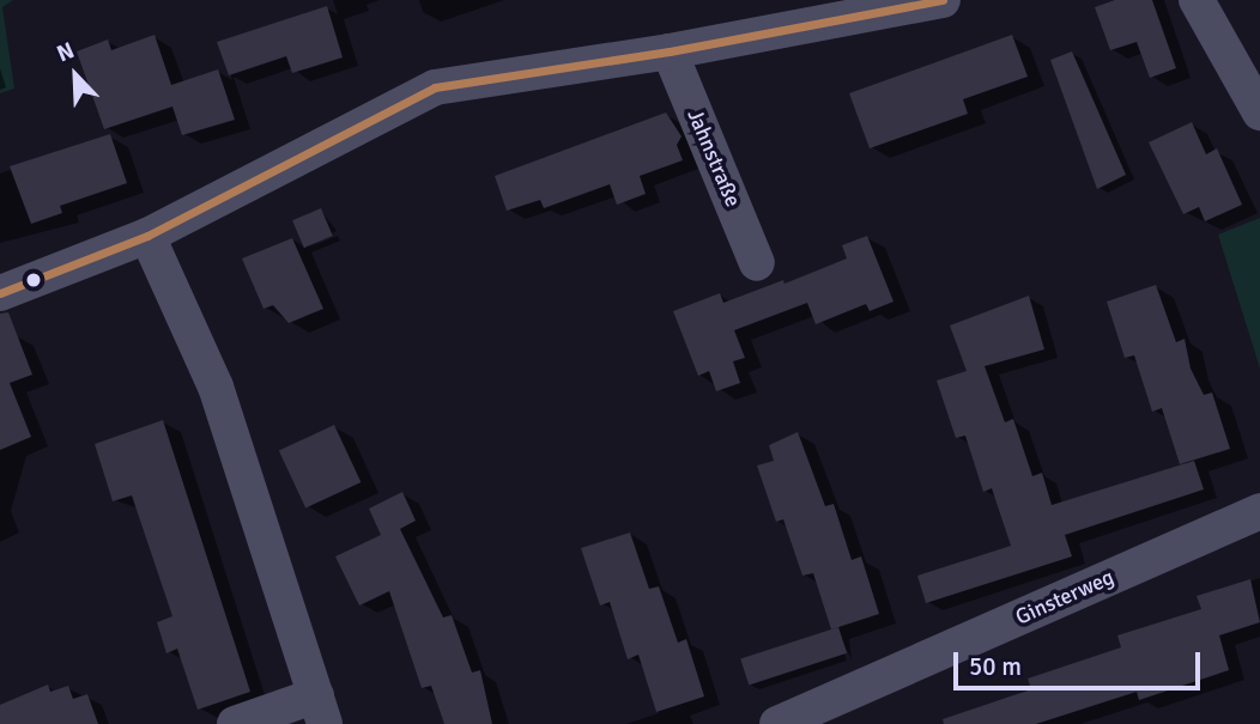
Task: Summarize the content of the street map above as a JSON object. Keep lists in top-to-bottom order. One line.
{"streets":{"street":["Jahnstraße","Ginsterweg"]},"scale_bar":"50 m","north":"top left"}
